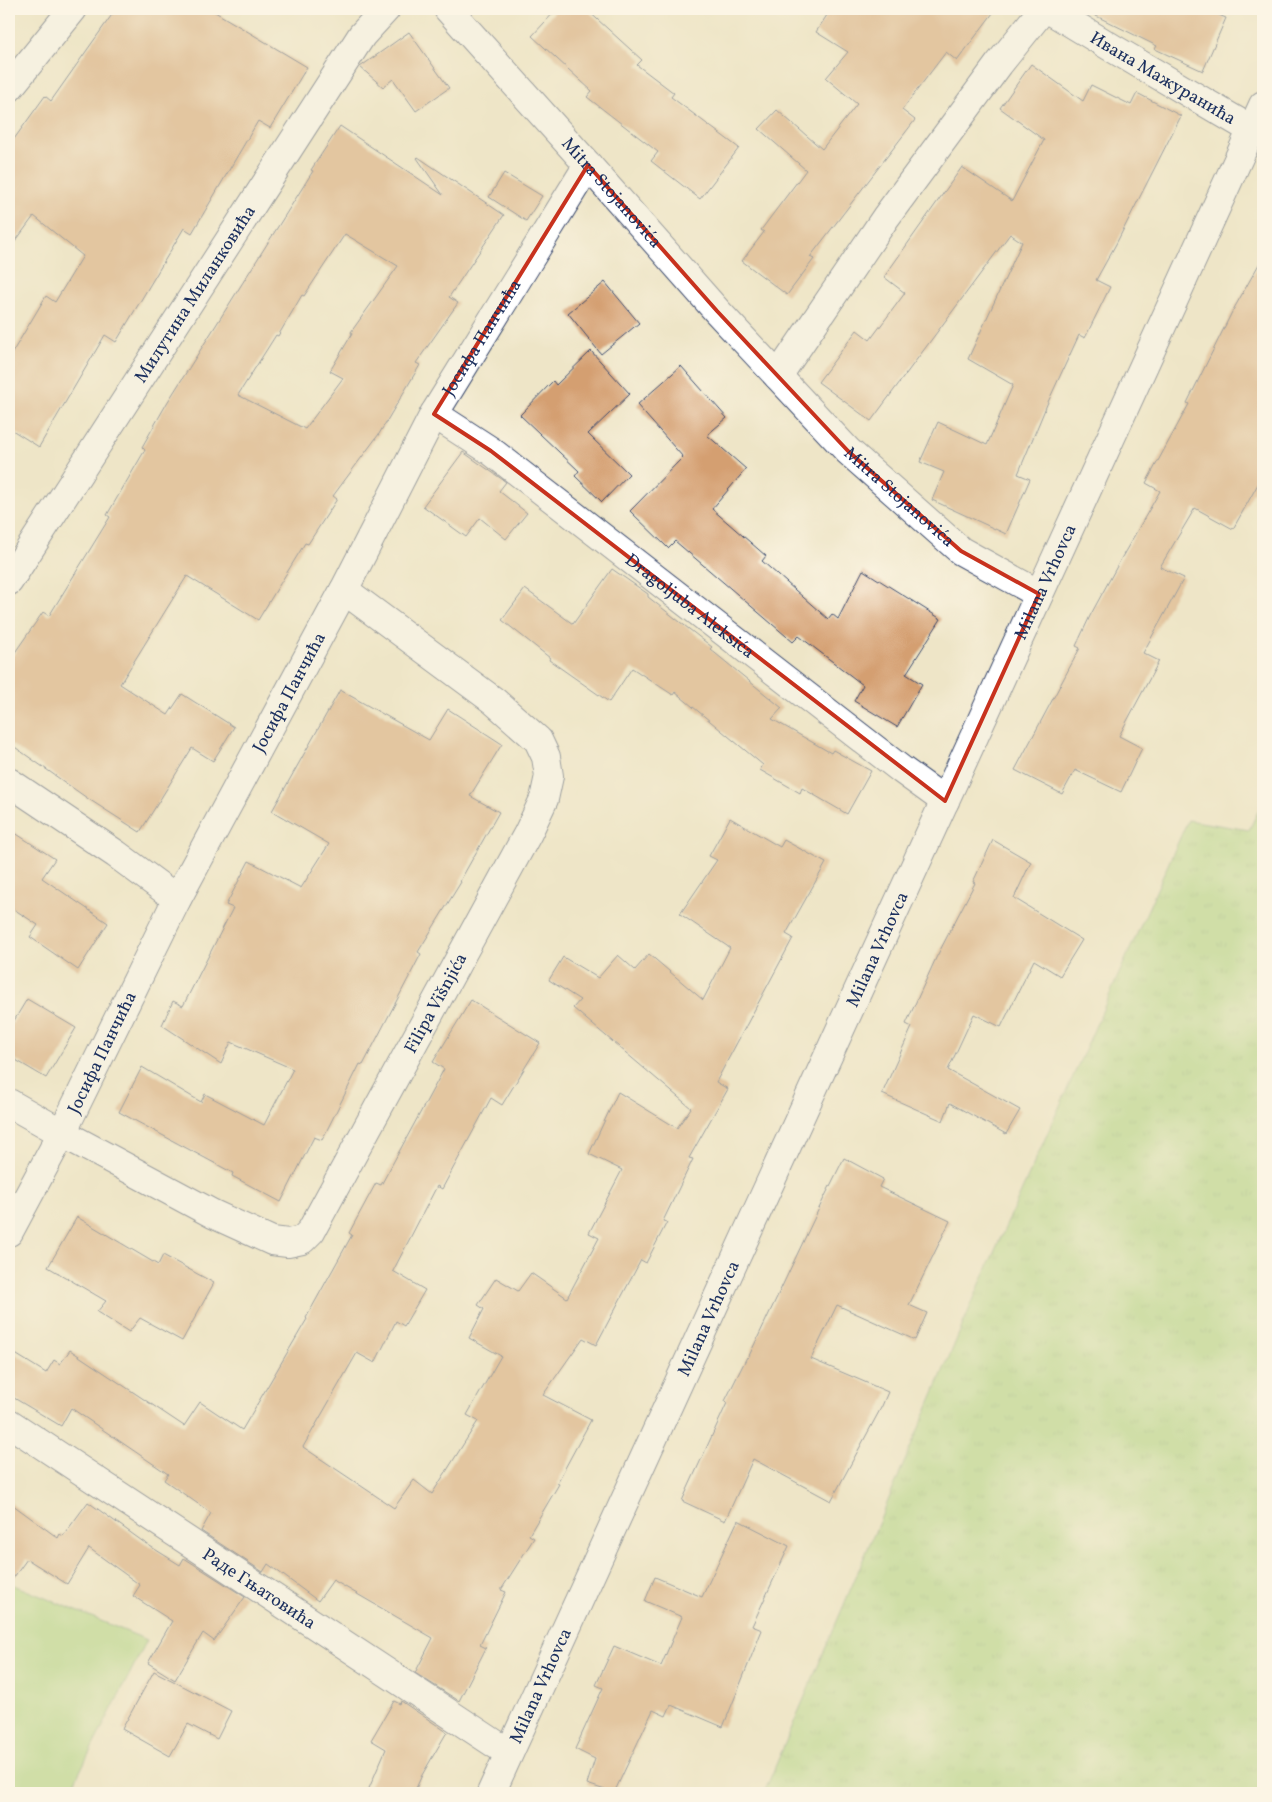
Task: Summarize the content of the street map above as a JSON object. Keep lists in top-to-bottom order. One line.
{"streets":{"street":["Ивана Мажуранића","Mitra Stojanovića","Милутина Миланковића","Јосифа Панчића","Milana Vrhovca","Dragoljuba Aleksića","Filipa Višnjića","Раде Гњатовића"]},"crossings":[["Ивана Мажуранића","Milana Vrhovca"],["Mitra Stojanovića","Јосифа Панчића"],["Mitra Stojanovića","Milana Vrhovca"],["Јосифа Панчића","Dragoljuba Aleksića"],["Јосифа Панчића","Filipa Višnjića"],["Milana Vrhovca","Dragoljuba Aleksića"],["Milana Vrhovca","Раде Гњатовића"]]}
